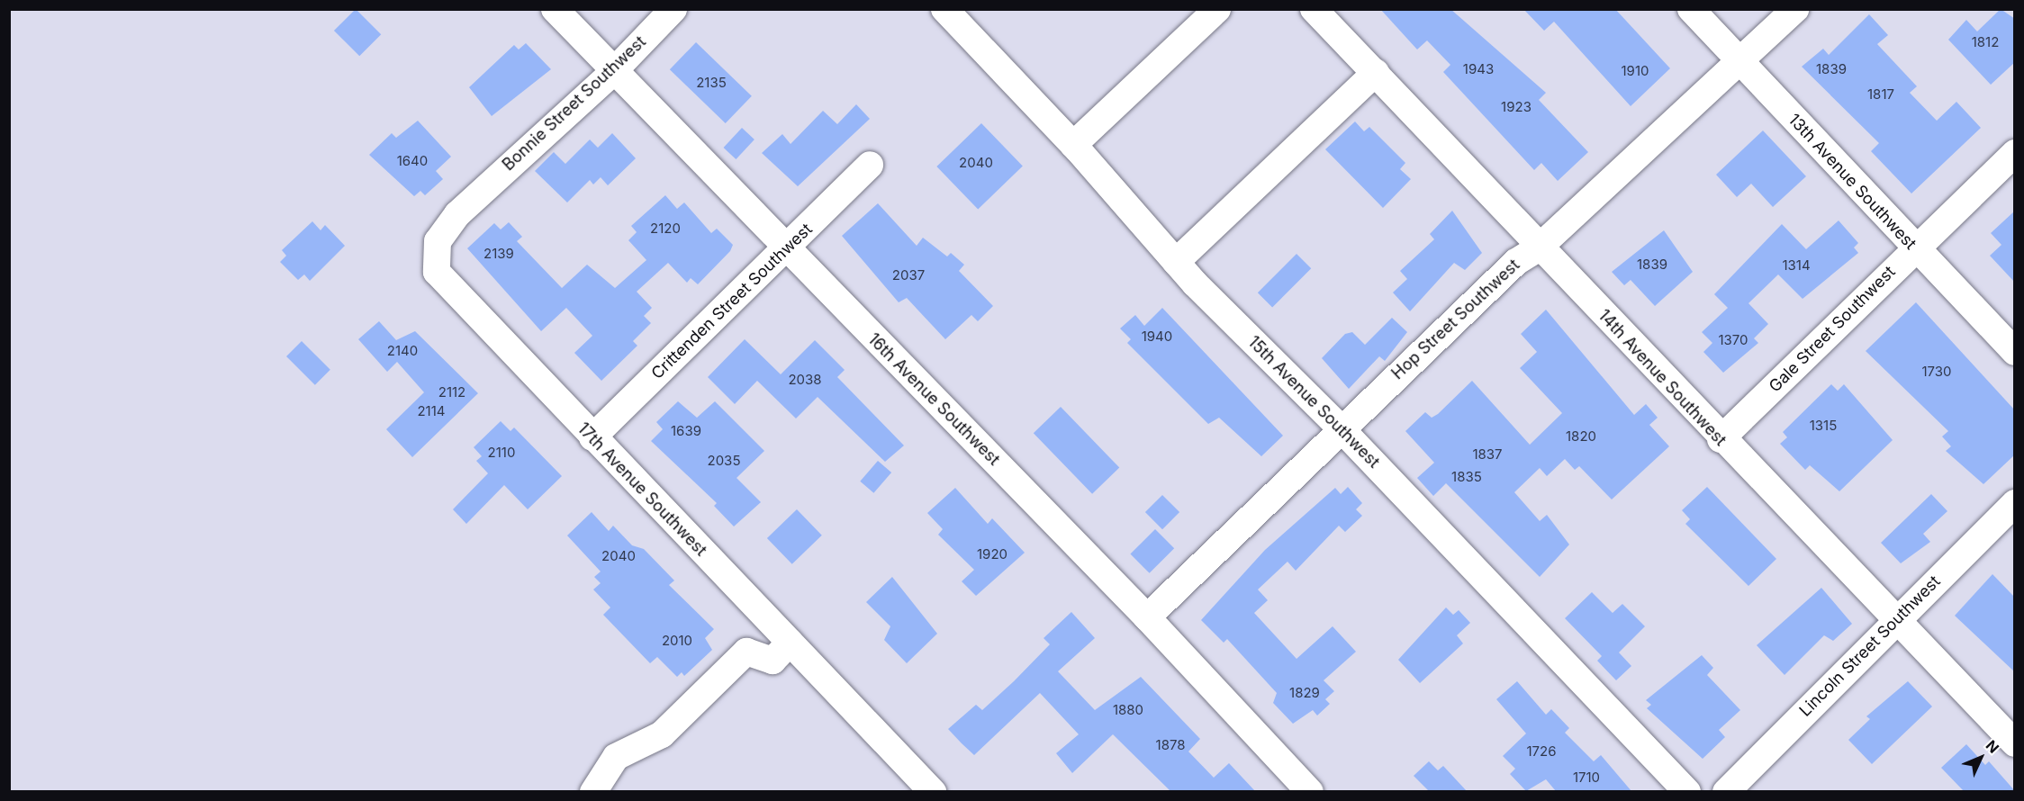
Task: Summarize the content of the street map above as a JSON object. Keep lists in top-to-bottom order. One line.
{"streets":{"street":["Bonnie Street Southwest","13th Avenue Southwest","Crittenden Street Southwest","Hop Street Southwest","Gale Street Southwest","14th Avenue Southwest","16th Avenue Southwest","15th Avenue Southwest","17th Avenue Southwest","Lincoln Street Southwest"]},"crossings":[["Bonnie Street Southwest","16th Avenue Southwest"],["Bonnie Street Southwest","17th Avenue Southwest"],["13th Avenue Southwest","Hop Street Southwest"],["13th Avenue Southwest","Gale Street Southwest"],["Crittenden Street Southwest","16th Avenue Southwest"],["Crittenden Street Southwest","17th Avenue Southwest"],["Hop Street Southwest","14th Avenue Southwest"],["Hop Street Southwest","16th Avenue Southwest"],["Hop Street Southwest","15th Avenue Southwest"],["Gale Street Southwest","14th Avenue Southwest"],["14th Avenue Southwest","Lincoln Street Southwest"]],"house_numbers":["1812","1943","1839","1910","2135","1817","1923","1640","2040","2120","2139","1839","1314","2037","1940","1370","2140","1730","2038","2112","2114","1315","1639","1820","2110","1837","2035","1835","1920","2040","2010","1829","1880","1878","1726","1710"],"north":"top right"}
